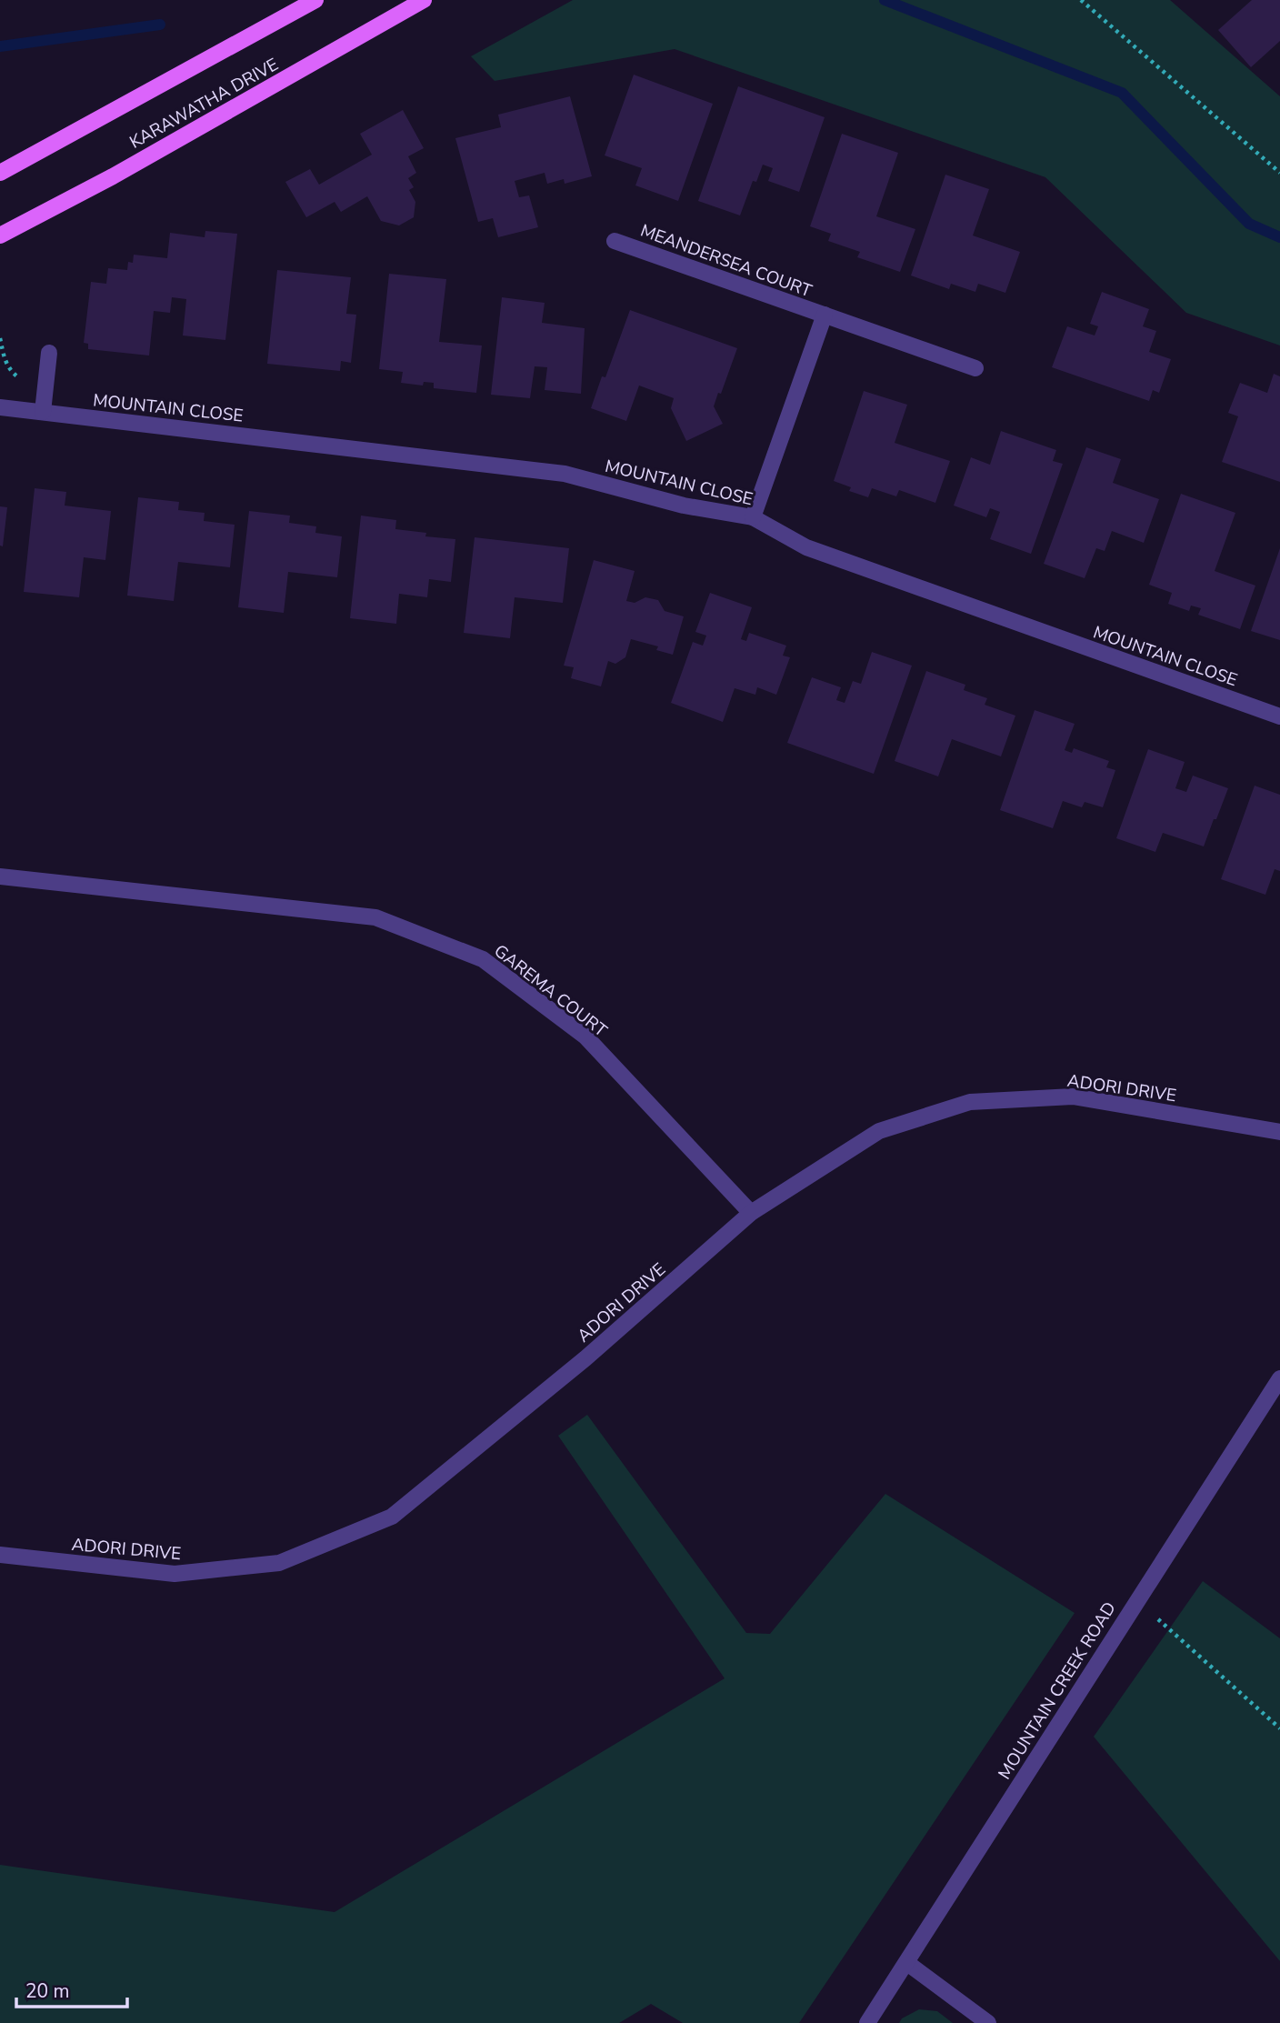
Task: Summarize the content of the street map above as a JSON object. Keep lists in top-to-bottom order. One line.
{"streets":{"main road":["KARAWATHA DRIVE"],"street":["MEANDERSEA COURT","MOUNTAIN CLOSE","GAREMA COURT","ADORI DRIVE","MOUNTAIN CREEK ROAD"]},"crossings":[["MEANDERSEA COURT","MOUNTAIN CLOSE"],["GAREMA COURT","ADORI DRIVE"]],"scale_bar":"20 m"}
